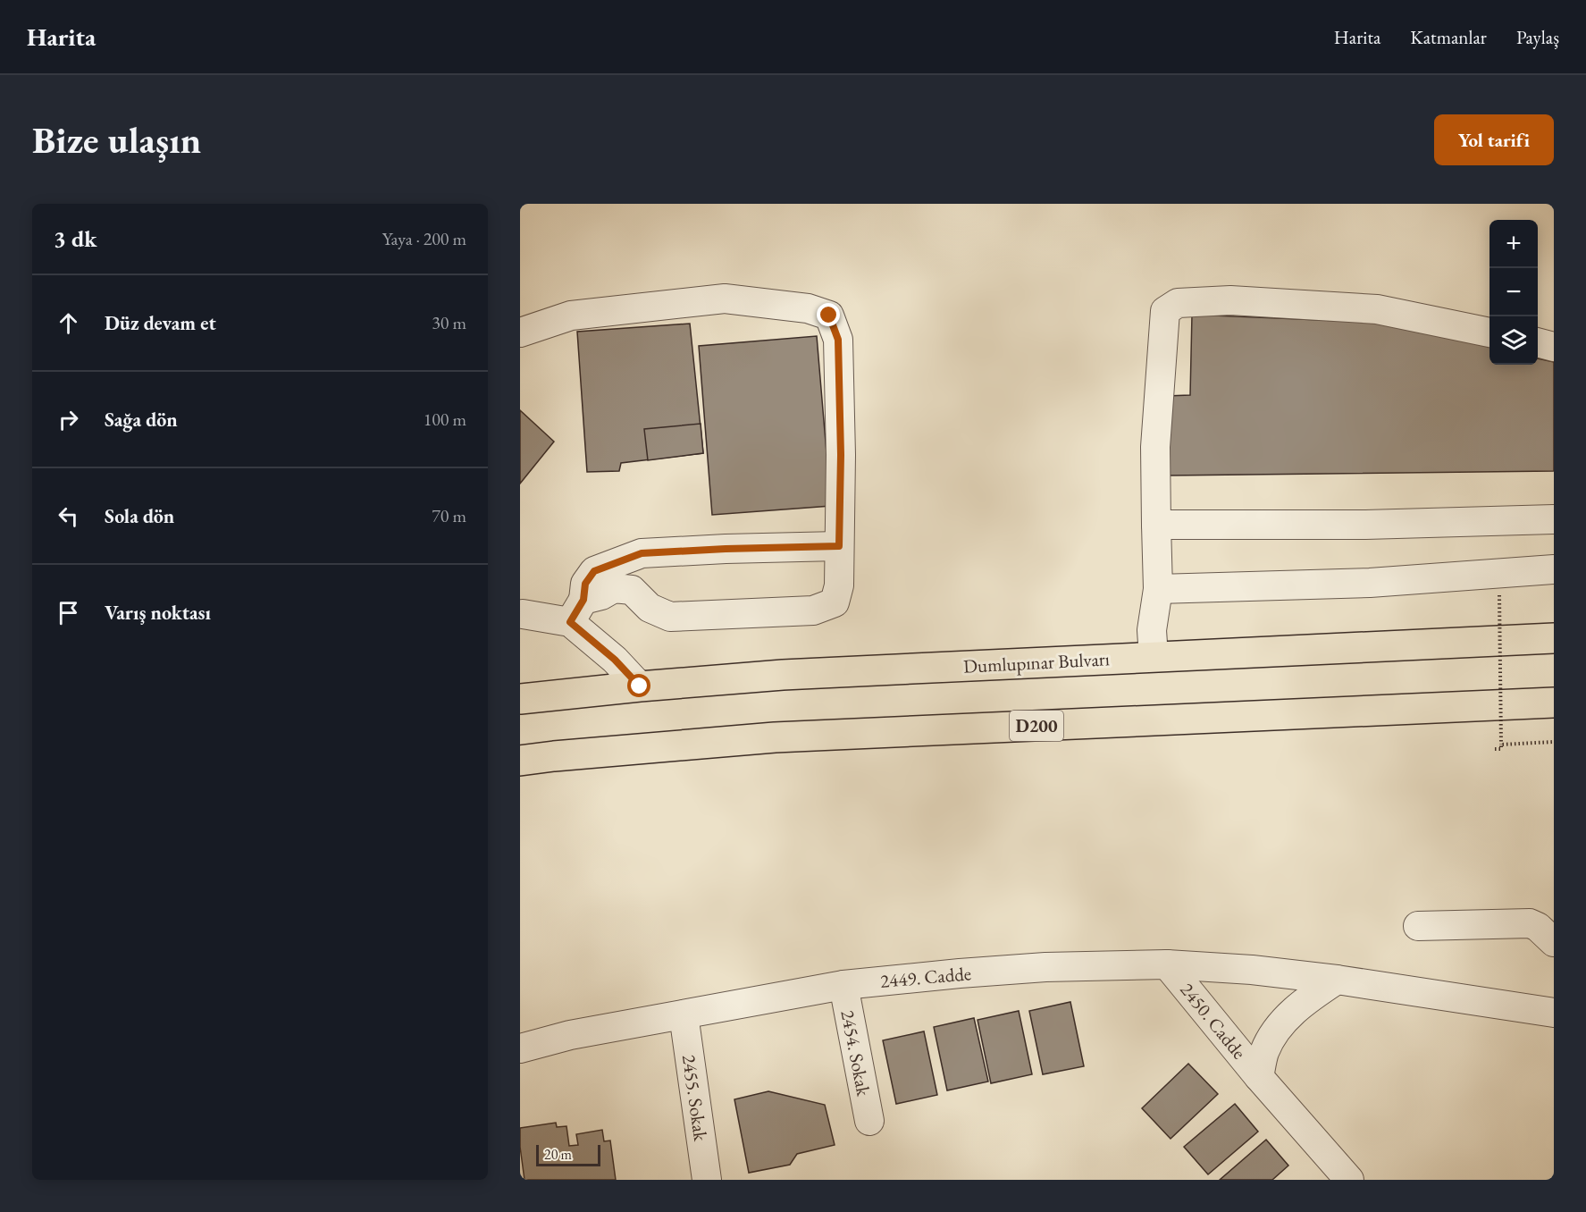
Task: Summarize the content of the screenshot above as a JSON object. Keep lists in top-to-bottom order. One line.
{"streets":{"highway":["Dumlupınar Bulvarı","D200"],"street":["2449. Cadde","2450. Cadde","2454. Sokak","2455. Sokak"]},"crossings":[["2449. Cadde","2450. Cadde"],["2449. Cadde","2454. Sokak"],["2449. Cadde","2455. Sokak"]],"scale_bar":"20 m","page":{"header":"Harita","nav":["Harita","Katmanlar","Paylaş"],"buttons":"Yol tarifi","title":"Bize ulaşın","heading":["3 dk","Yaya · 200 m"],"map_buttons":["+","−"],"list":[["Düz devam et","30 m"],["Sağa dön","100 m"],["Sola dön","70 m"],"Varış noktası"],"scale":"20 m"}}
